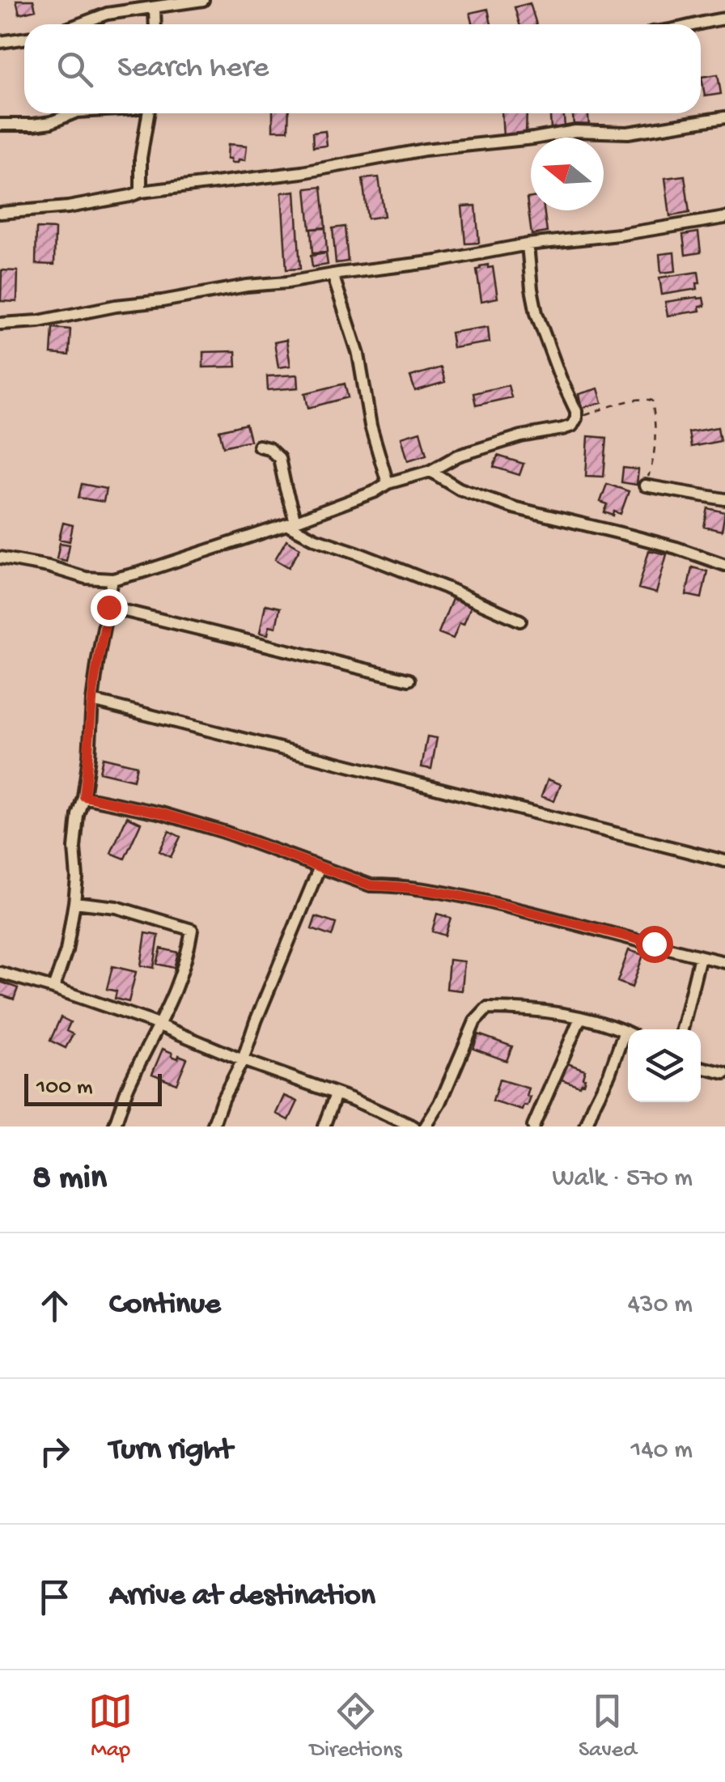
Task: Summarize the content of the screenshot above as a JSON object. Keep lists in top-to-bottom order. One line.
{"scale_bar":"100 m","north":"left","page":{"search":"Search here","scale":"100 m","heading":["8 min","Walk · 570 m"],"list":[["Continue","430 m"],["Turn right","140 m"],"Arrive at destination"],"nav":["Map","Directions","Saved"]}}
